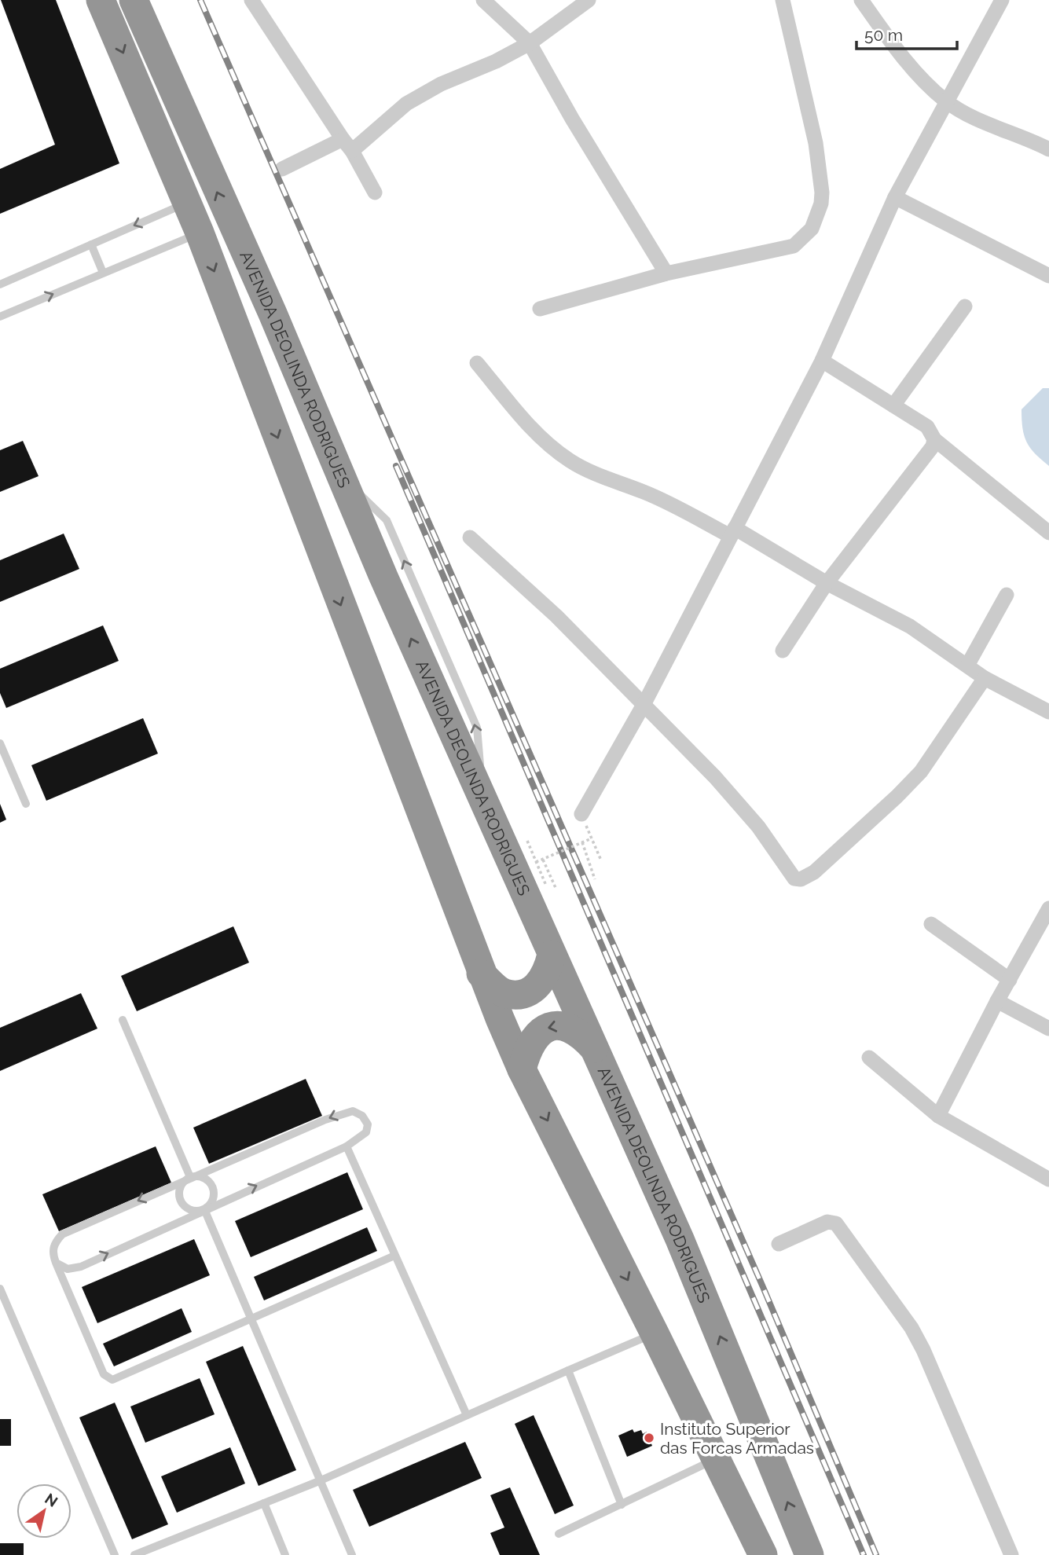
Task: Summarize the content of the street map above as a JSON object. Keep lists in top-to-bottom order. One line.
{"streets":{"highway":["AVENIDA DEOLINDA RODRIGUES"]},"places":["Instituto Superior das Forcas Armadas"],"scale_bar":"50 m","north":"top right"}
